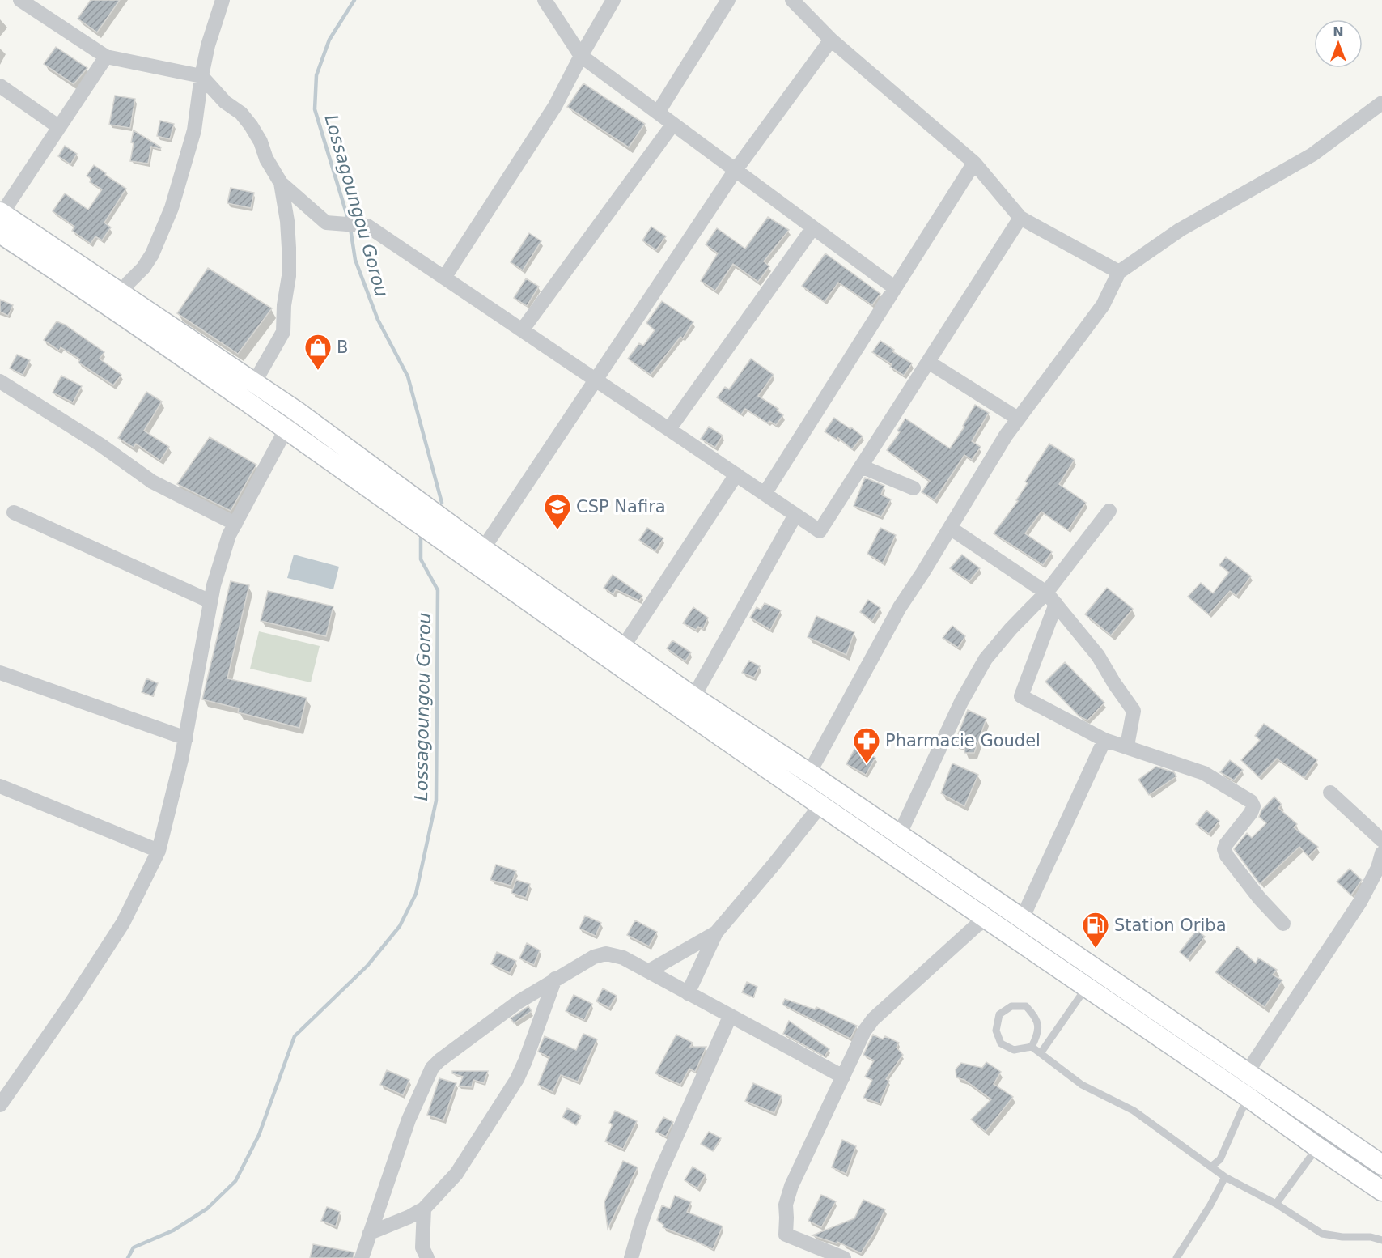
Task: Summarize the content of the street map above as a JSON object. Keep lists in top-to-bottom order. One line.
{"water":["Lossagoungou Gorou"],"places":{"shop":["B"],"school or university":["CSP Nafira"],"pharmacy":["Pharmacie Goudel"],"fuel station":["Station Oriba"]},"north":"top"}
